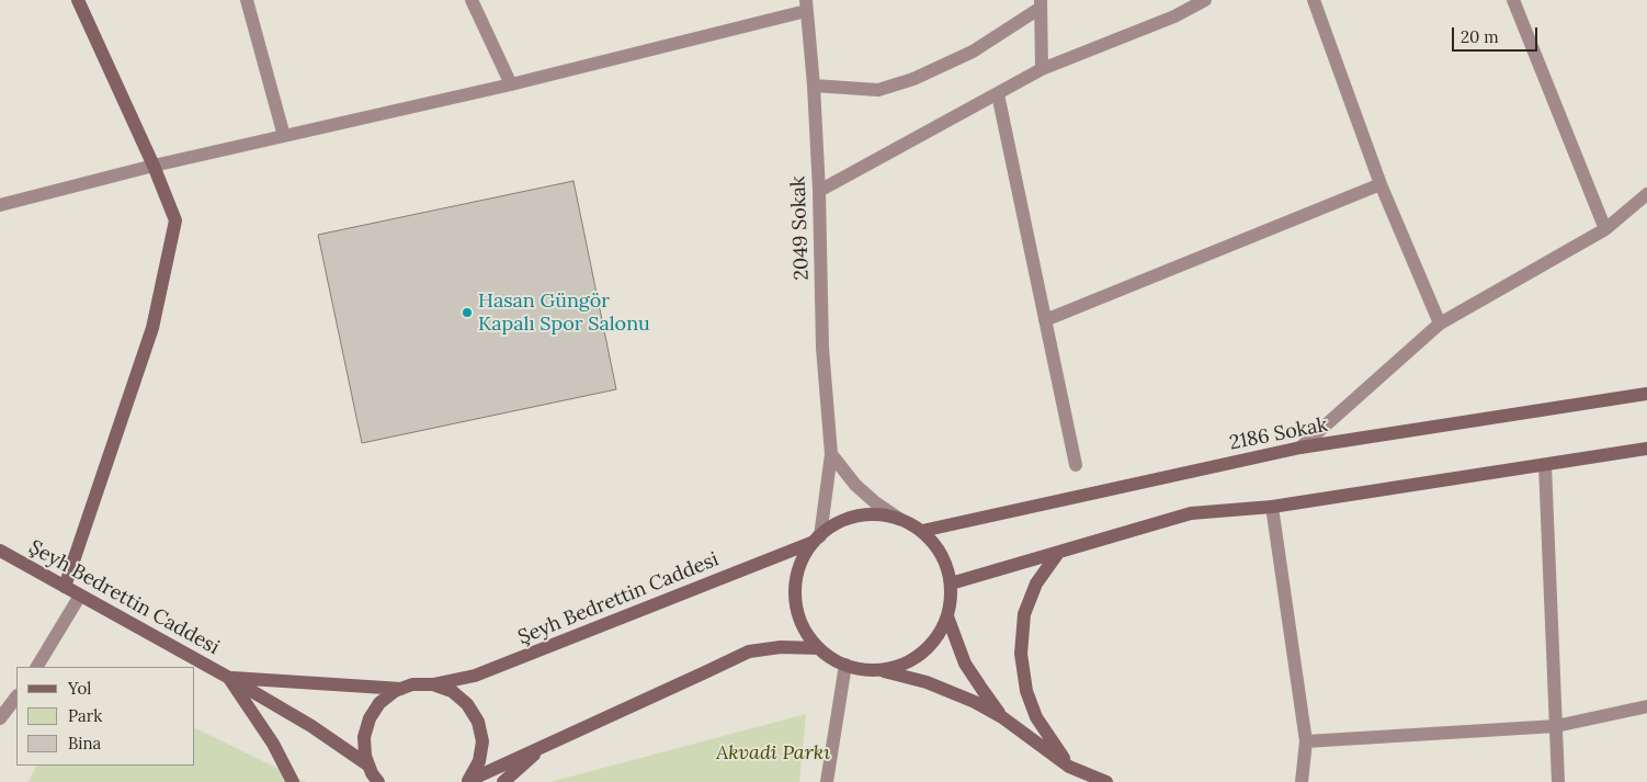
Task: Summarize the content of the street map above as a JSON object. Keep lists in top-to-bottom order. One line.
{"streets":{"main road":["2186 Sokak","Şeyh Bedrettin Caddesi"],"street":["2049 Sokak"]},"crossings":[["2049 Sokak","2186 Sokak"],["2049 Sokak","Şeyh Bedrettin Caddesi"],["2186 Sokak","Şeyh Bedrettin Caddesi"]],"parks":["Akvadi Parkı"],"places":["Hasan Güngör Kapalı Spor Salonu"],"legend":["Yol","Park","Bina"],"scale_bar":"20 m"}
